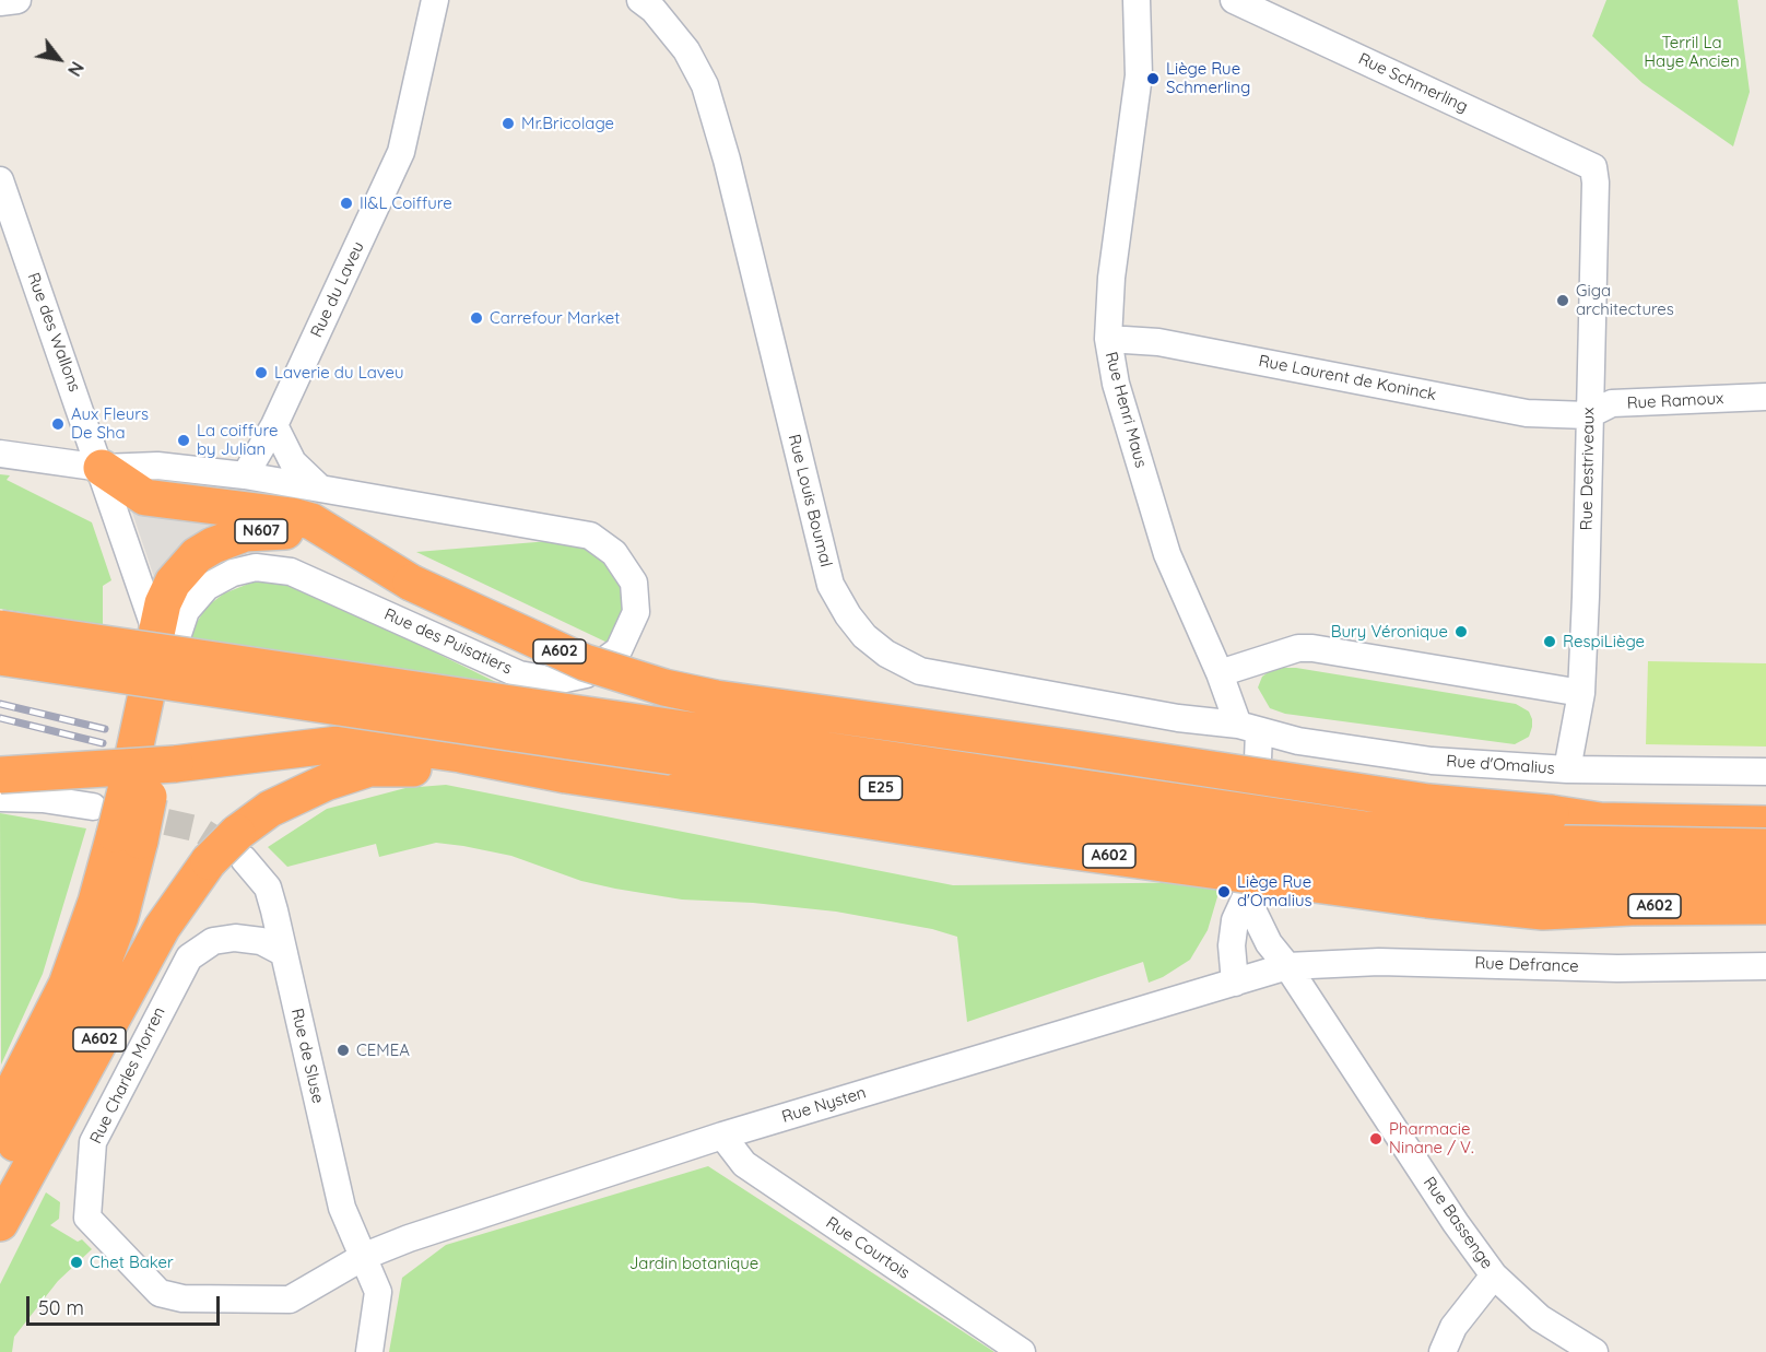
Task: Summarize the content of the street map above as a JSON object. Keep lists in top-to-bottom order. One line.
{"streets":{"highway":["N607","A602","E25"],"street":["Rue Schmerling","Rue du Laveu","Rue des Wallons","Rue Laurent de Koninck","Rue Ramoux","Rue Henri Maus","Rue Destriveaux","Rue Louis Boumal","Rue des Puisatiers","Rue d'Omalius","Rue Defrance","Rue de Sluse","Rue Charles Morren","Rue Nysten","Rue Bassenge","Rue Courtois"]},"crossings":[["Rue Schmerling","Rue Destriveaux"],["Rue du Laveu","Rue des Puisatiers"],["Rue des Wallons","N607"],["Rue des Wallons","Rue des Puisatiers"],["Rue des Wallons","A602"],["Rue Laurent de Koninck","Rue Ramoux"],["Rue Laurent de Koninck","Rue Henri Maus"],["Rue Laurent de Koninck","Rue Destriveaux"],["Rue Ramoux","Rue Destriveaux"],["Rue Henri Maus","Rue Louis Boumal"],["Rue Henri Maus","Rue d'Omalius"],["Rue Destriveaux","Rue d'Omalius"],["Rue Louis Boumal","Rue d'Omalius"],["N607","Rue des Puisatiers"],["N607","A602"],["Rue des Puisatiers","A602"],["A602","Rue de Sluse"],["Rue Defrance","Rue Nysten"],["Rue Defrance","Rue Bassenge"],["Rue de Sluse","Rue Charles Morren"],["Rue de Sluse","Rue Nysten"],["Rue Charles Morren","Rue Nysten"],["Rue Nysten","Rue Bassenge"],["Rue Nysten","Rue Courtois"]],"parks":["Terril La Haye Ancien","Jardin botanique"],"places":["Liège Rue Schmerling","Mr.Bricolage","Il&L Coiffure","Giga architectures","Carrefour Market","Laverie du Laveu","Aux Fleurs De Sha","La coiffure by Julian","Bury Véronique","RespiLiège","Liège Rue d'Omalius","CEMEA","Pharmacie Ninane / V.","Chet Baker"],"scale_bar":"50 m","north":"bottom right"}
